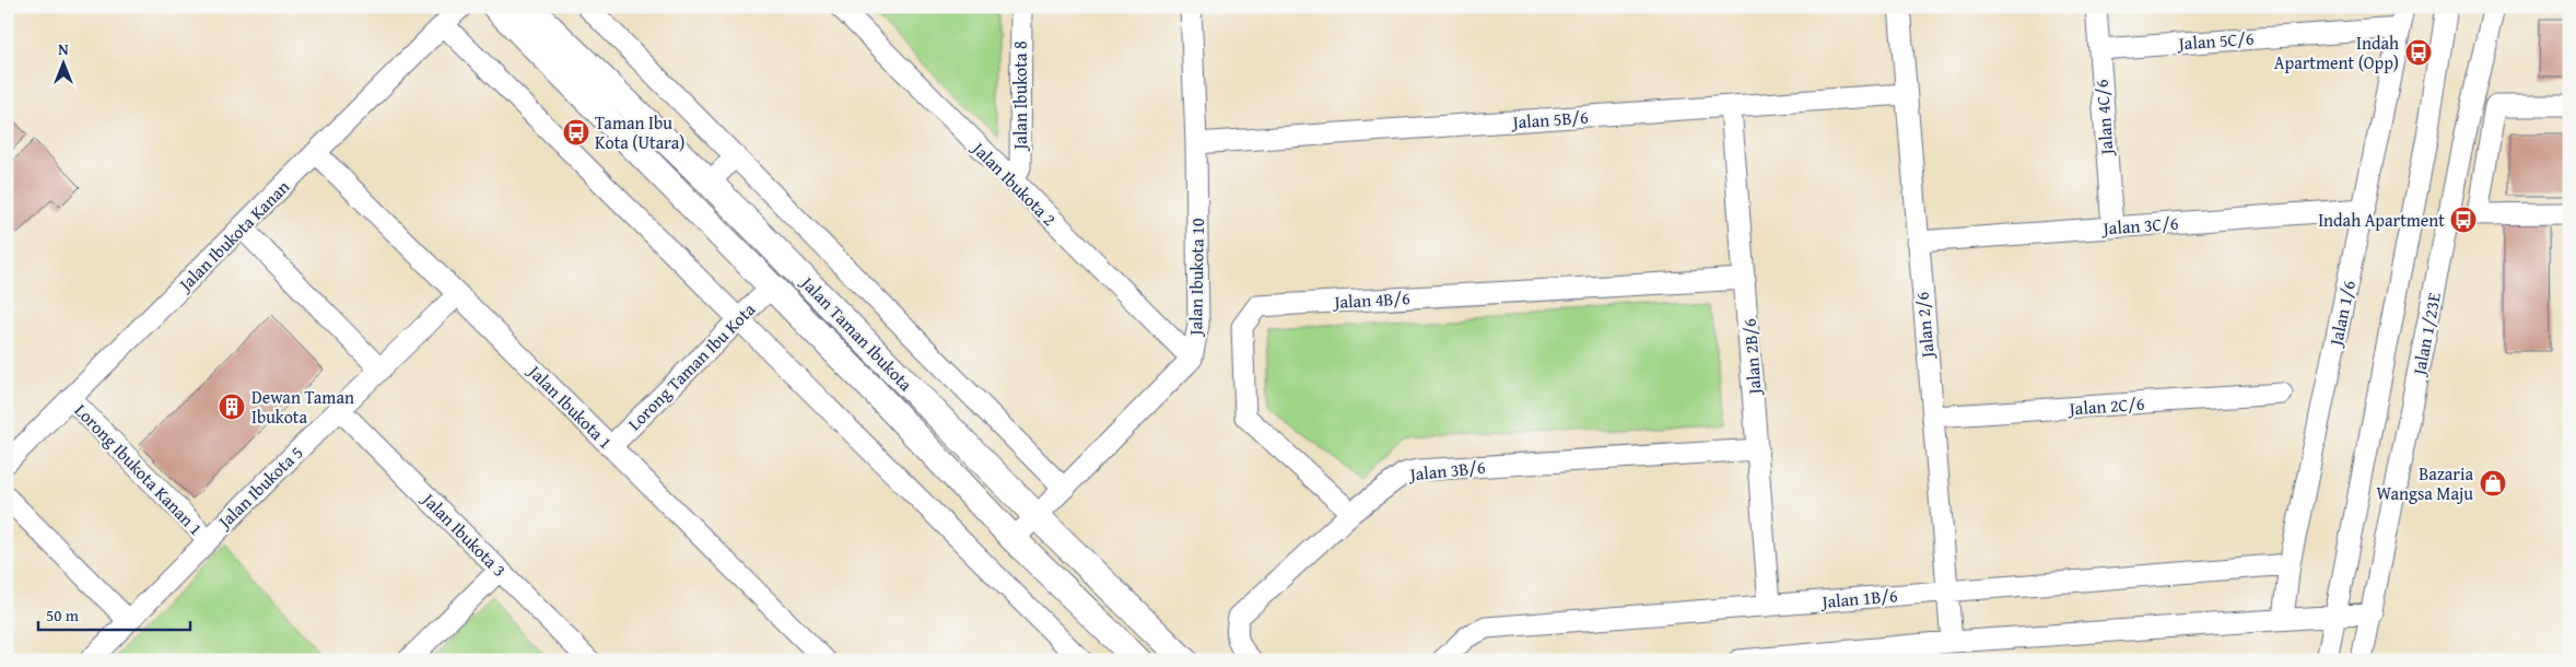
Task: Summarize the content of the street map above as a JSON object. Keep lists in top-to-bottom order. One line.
{"streets":{"main road":["Jalan Taman Ibukota"],"street":["Jalan 5C/6","Jalan Ibukota 8","Jalan 4C/6","Jalan 5B/6","Jalan Ibukota 2","Jalan 3C/6","Jalan Ibukota Kanan","Jalan Ibukota 10","Jalan 4B/6","Jalan 1/6","Jalan 2/6","Jalan 1/23E","Jalan 2B/6","Lorong Taman Ibu Kota","Jalan 2C/6","Jalan Ibukota 1","Lorong Ibukota Kanan 1","Jalan 3B/6","Jalan Ibukota 5","Jalan Ibukota 3","Jalan 1B/6"]},"crossings":[["Jalan 5C/6","Jalan 4C/6"],["Jalan 5C/6","Jalan 1/6"],["Jalan Ibukota 8","Jalan Ibukota 2"],["Jalan 4C/6","Jalan 3C/6"],["Jalan 5B/6","Jalan Ibukota 10"],["Jalan 5B/6","Jalan 2/6"],["Jalan 5B/6","Jalan 2B/6"],["Jalan Ibukota 2","Jalan Ibukota 10"],["Jalan 3C/6","Jalan 1/6"],["Jalan 3C/6","Jalan 2/6"],["Jalan Ibukota Kanan","Jalan Ibukota 1"],["Jalan Ibukota Kanan","Lorong Ibukota Kanan 1"],["Jalan Ibukota 10","Jalan Taman Ibukota"],["Jalan 4B/6","Jalan 2B/6"],["Jalan 4B/6","Jalan 3B/6"],["Jalan 1/6","Jalan 1B/6"],["Jalan 2/6","Jalan 2C/6"],["Jalan 2/6","Jalan 1B/6"],["Jalan Taman Ibukota","Lorong Taman Ibu Kota"],["Jalan 2B/6","Jalan 3B/6"],["Jalan 2B/6","Jalan 1B/6"],["Lorong Taman Ibu Kota","Jalan Ibukota 1"],["Jalan Ibukota 1","Jalan Ibukota 5"],["Lorong Ibukota Kanan 1","Jalan Ibukota 5"],["Jalan Ibukota 5","Jalan Ibukota 3"]],"places":{"bus stop":["Indah Apartment (Opp)","Taman Ibu Kota (Utara)","Indah Apartment"],"building":["Dewan Taman Ibukota"],"shop":["Bazaria Wangsa Maju"]},"scale_bar":"50 m","north":"top"}
